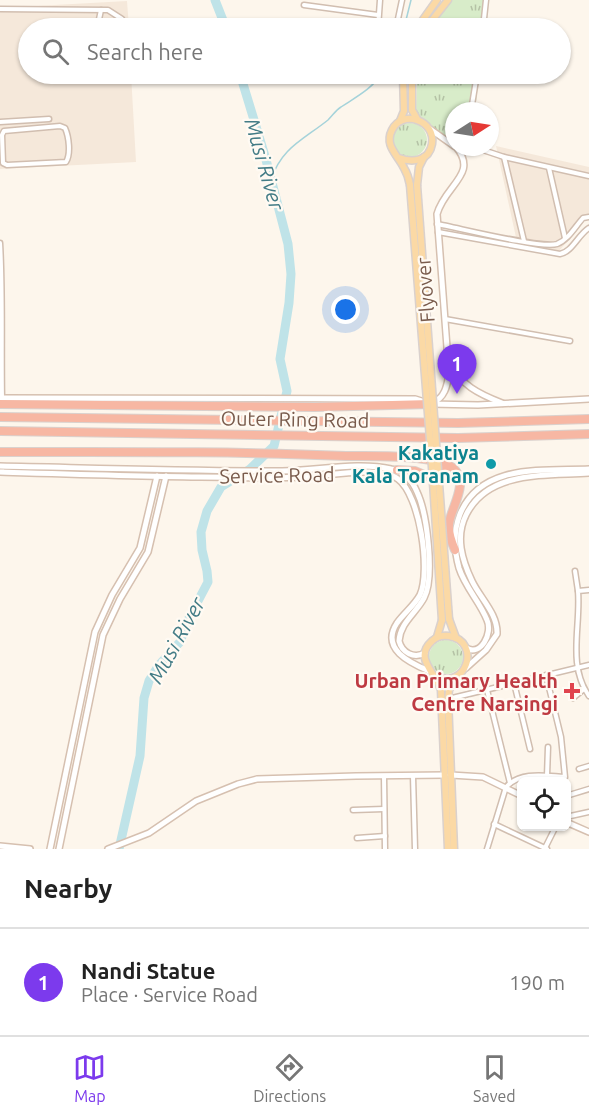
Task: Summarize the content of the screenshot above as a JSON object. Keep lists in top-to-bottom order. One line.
{"streets":{"highway":["Outer Ring Road"],"main road":["Flyover","Service Road"]},"crossings":[["Flyover","Service Road"]],"water":["Musi River"],"places":{"other":["Kakatiya Kala Toranam"],"health":["Urban Primary Health Centre Narsingi"]},"north":"right","page":{"search":"Search here","pins":"1","heading":"Nearby","list":[{"mark":"1","name":"Nandi Statue","note":"Place · Service Road","value":"190 m"}],"nav":["Map","Directions","Saved"]}}
